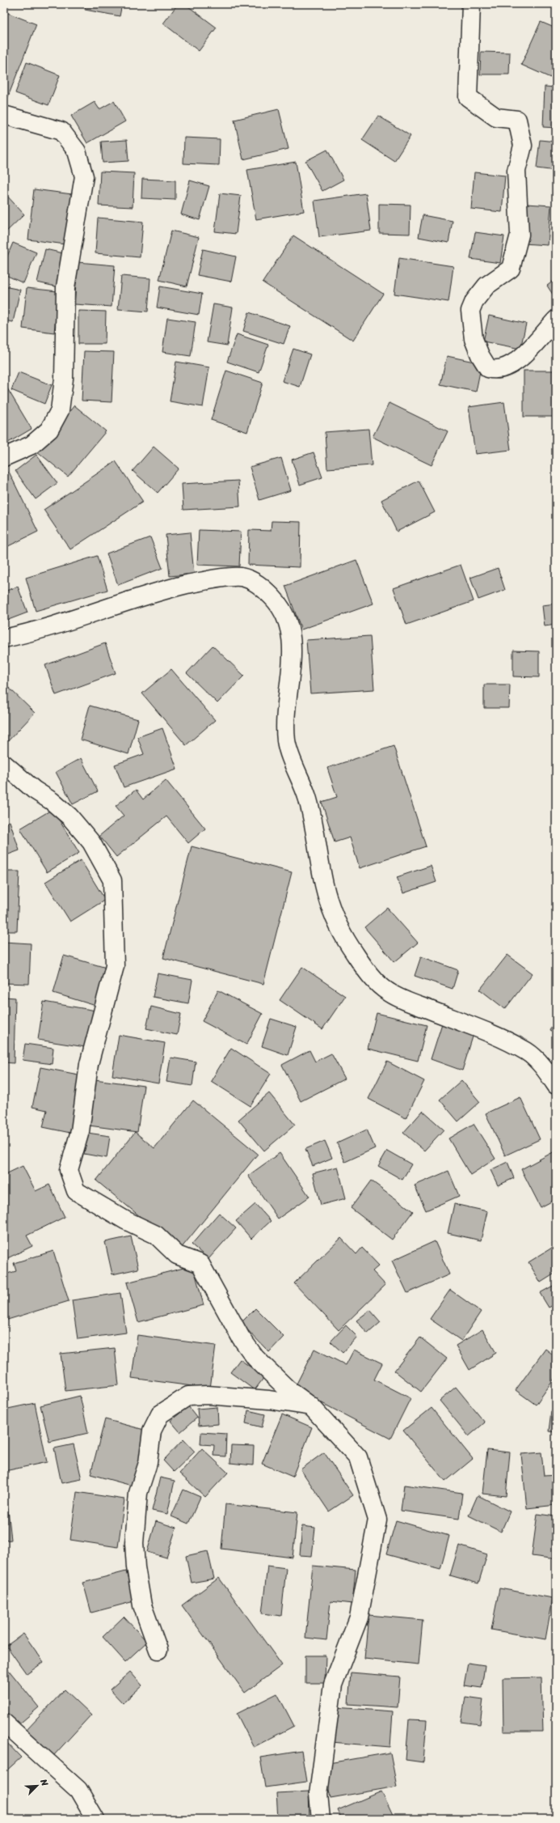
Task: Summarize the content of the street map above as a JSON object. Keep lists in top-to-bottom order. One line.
{"north":"top right"}
